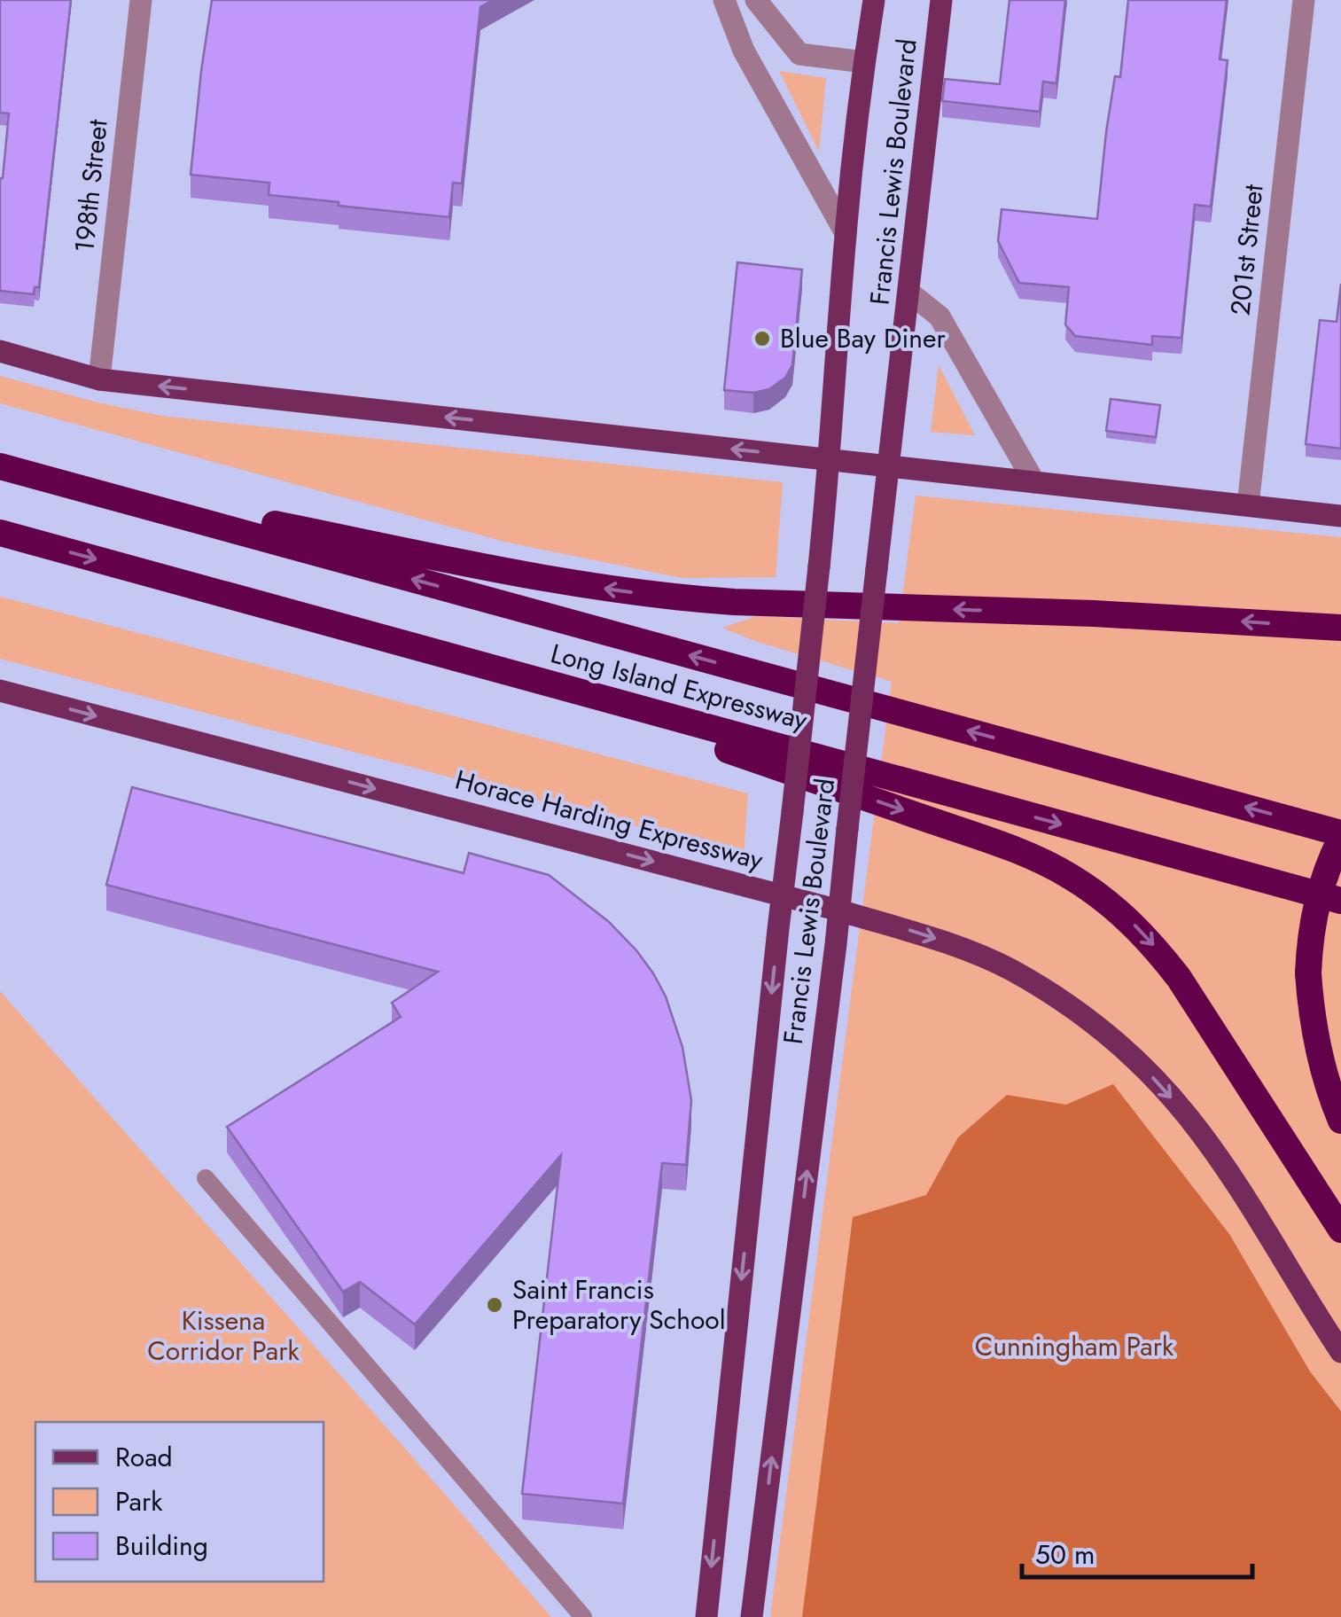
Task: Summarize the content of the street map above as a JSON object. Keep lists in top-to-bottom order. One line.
{"streets":{"highway":["Long Island Expressway"],"main road":["Francis Lewis Boulevard","Horace Harding Expressway"],"street":["198th Street","201st Street"]},"crossings":[["Francis Lewis Boulevard","Horace Harding Expressway"]],"one_way":["Horace Harding Expressway"],"parks":["Kissena Corridor Park","Cunningham Park"],"places":["Blue Bay Diner","Saint Francis Preparatory School"],"legend":["Road","Park","Building"],"scale_bar":"50 m"}
